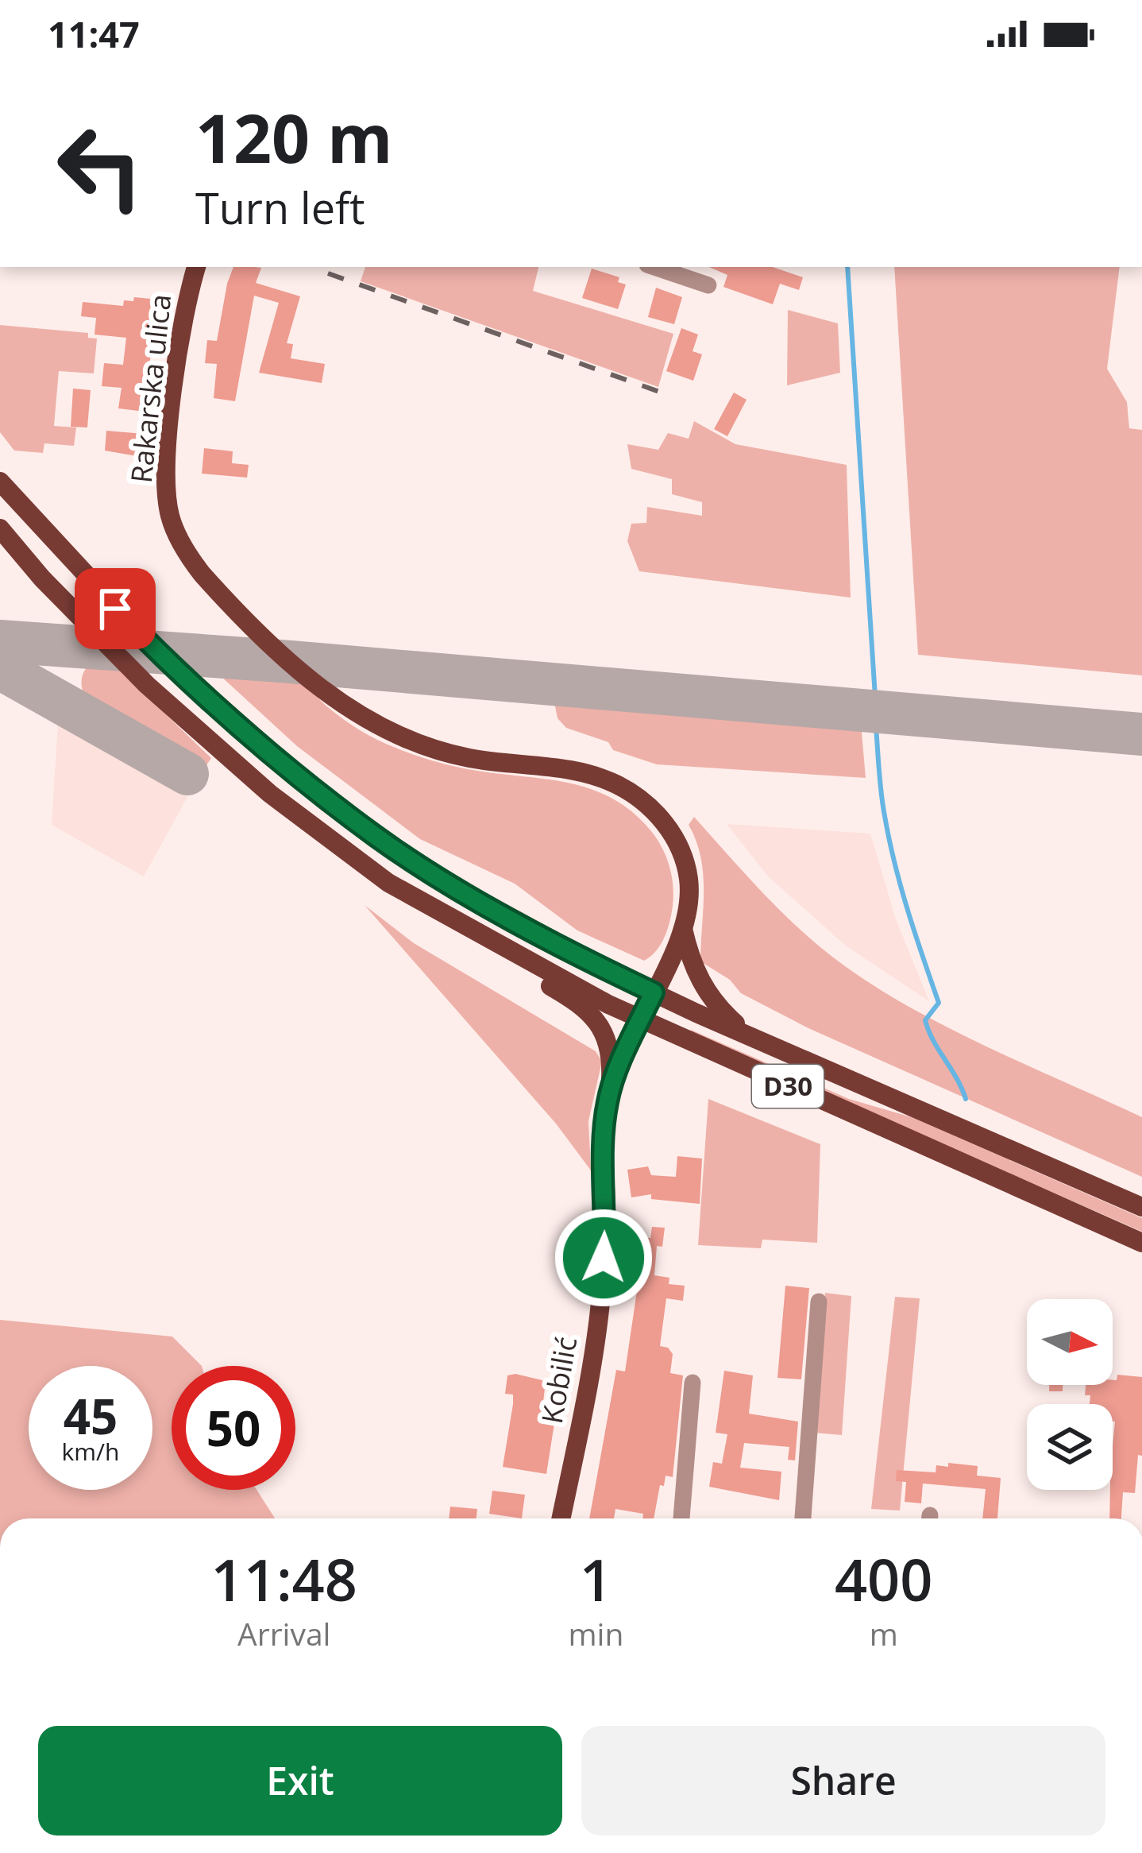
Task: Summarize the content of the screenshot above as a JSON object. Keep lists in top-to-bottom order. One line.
{"streets":{"main road":["Rakarska ulica","D30","Kobilić"]},"crossings":[["Rakarska ulica","Kobilić"],["D30","Kobilić"]],"north":"right","page":{"status":"11:47","turn":["120 m","Turn left"],"speed":"45 km/h","limit":"50","eta":["11:48","Arrival","1","min","400","m"],"buttons":["Exit","Share"]}}
